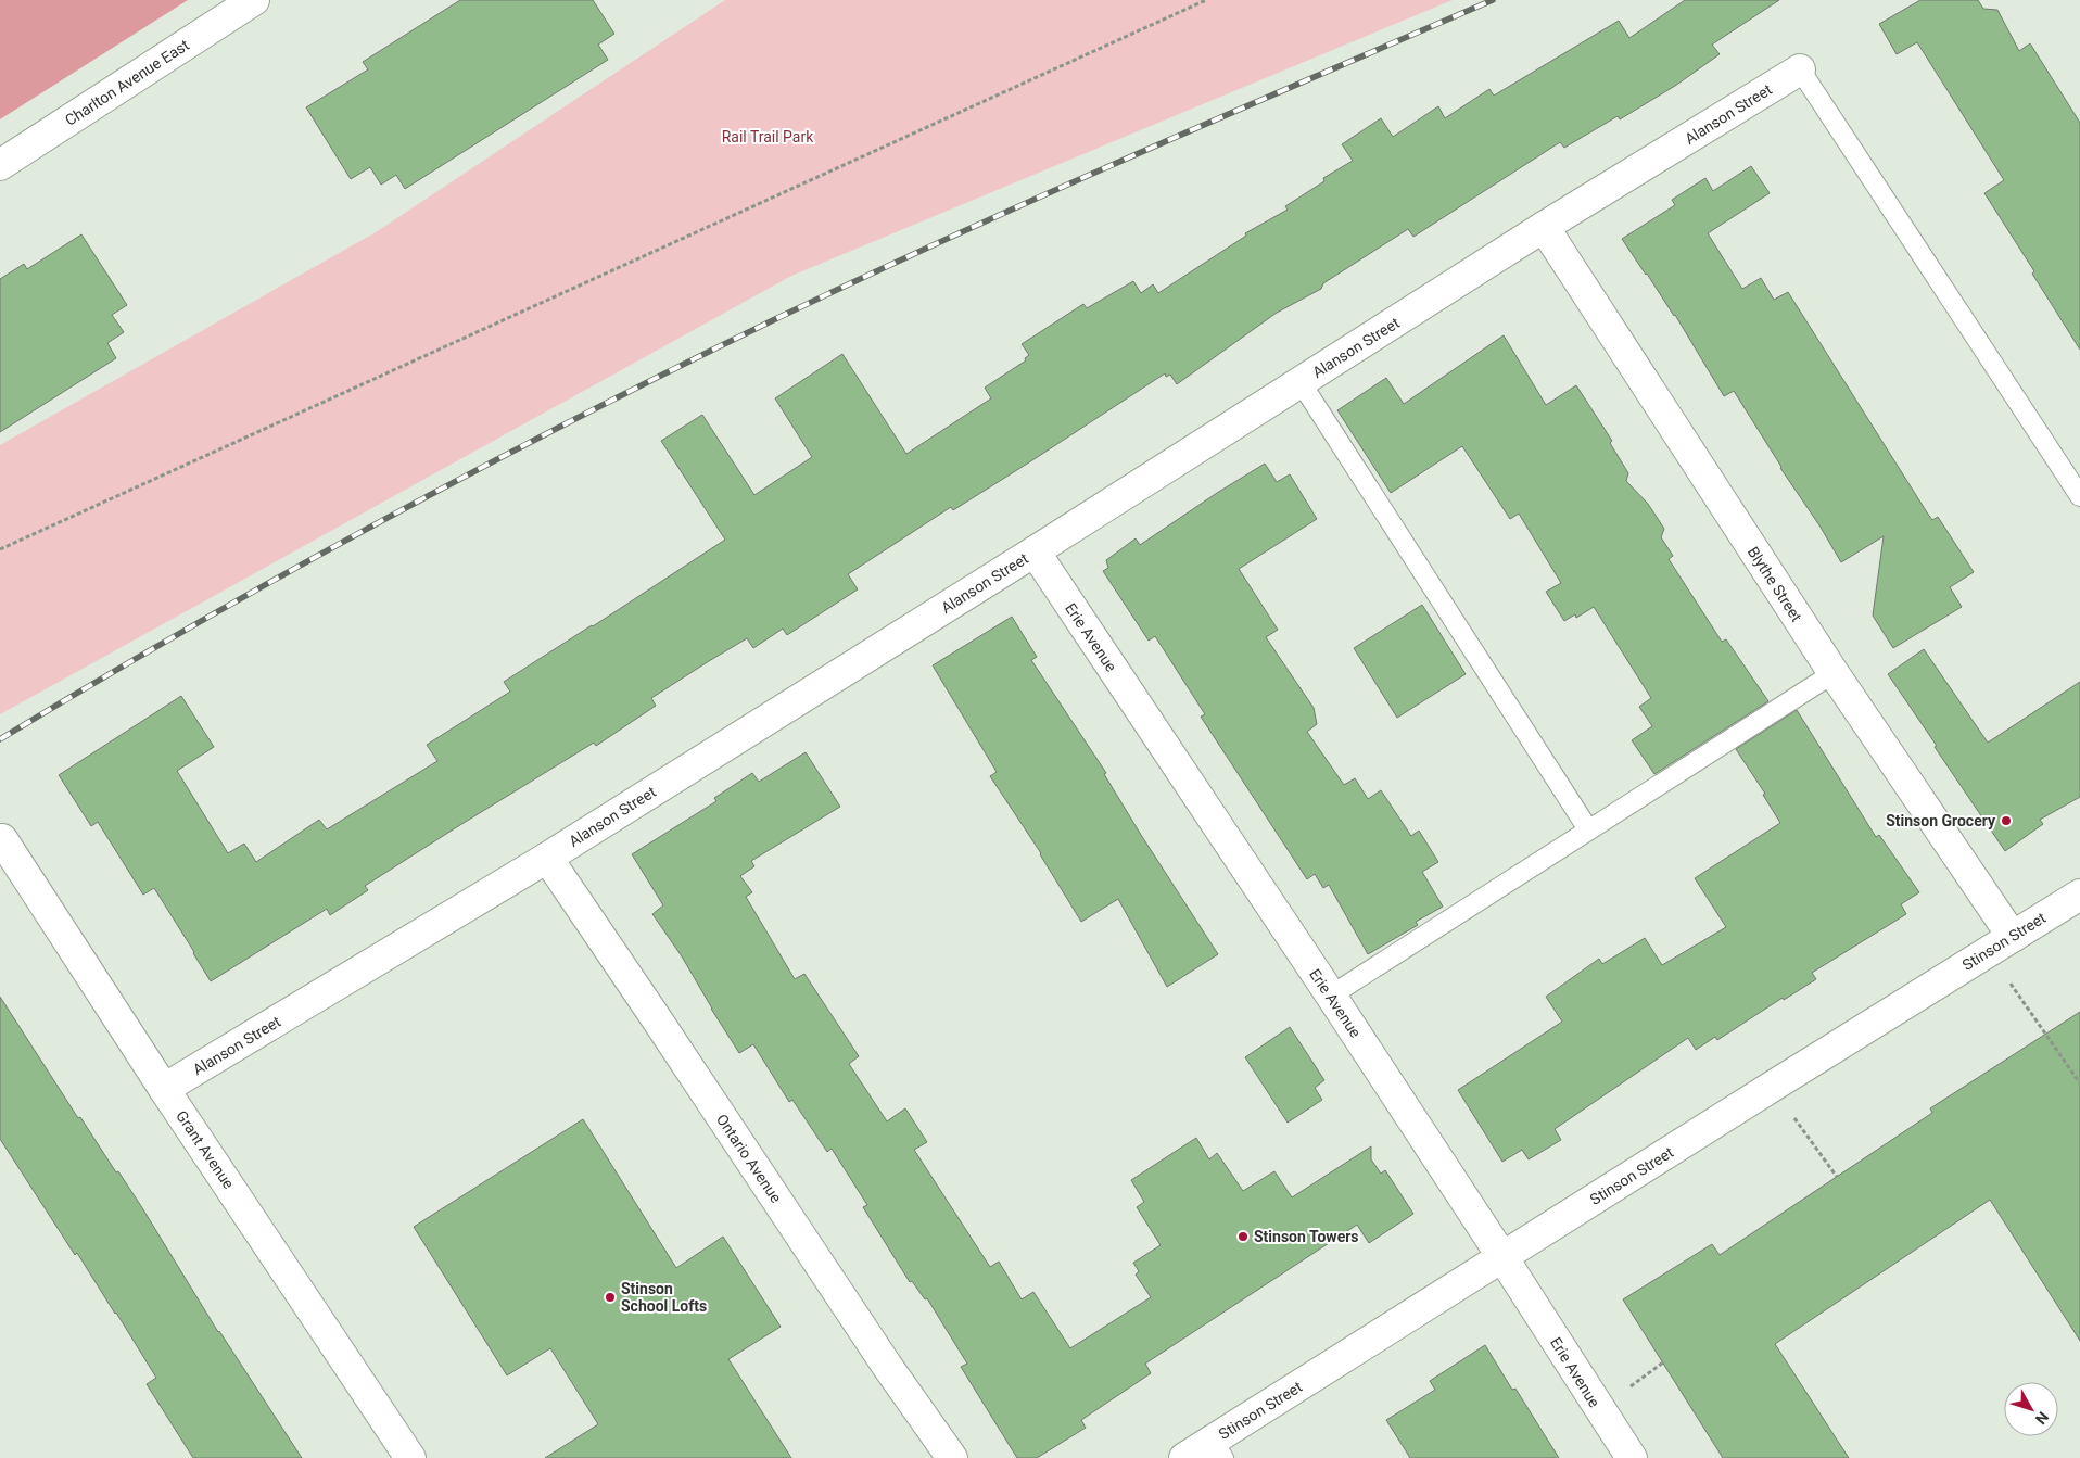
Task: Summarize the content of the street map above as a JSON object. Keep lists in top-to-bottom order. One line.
{"streets":{"street":["Charlton Avenue East","Alanson Street","Blythe Street","Erie Avenue","Stinson Street","Grant Avenue","Ontario Avenue"]},"crossings":[["Alanson Street","Blythe Street"],["Alanson Street","Erie Avenue"],["Alanson Street","Grant Avenue"],["Alanson Street","Ontario Avenue"],["Blythe Street","Stinson Street"],["Erie Avenue","Stinson Street"]],"parks":["Rail Trail Park"],"places":["Stinson Grocery","Stinson Towers","Stinson School Lofts"],"north":"bottom right"}
